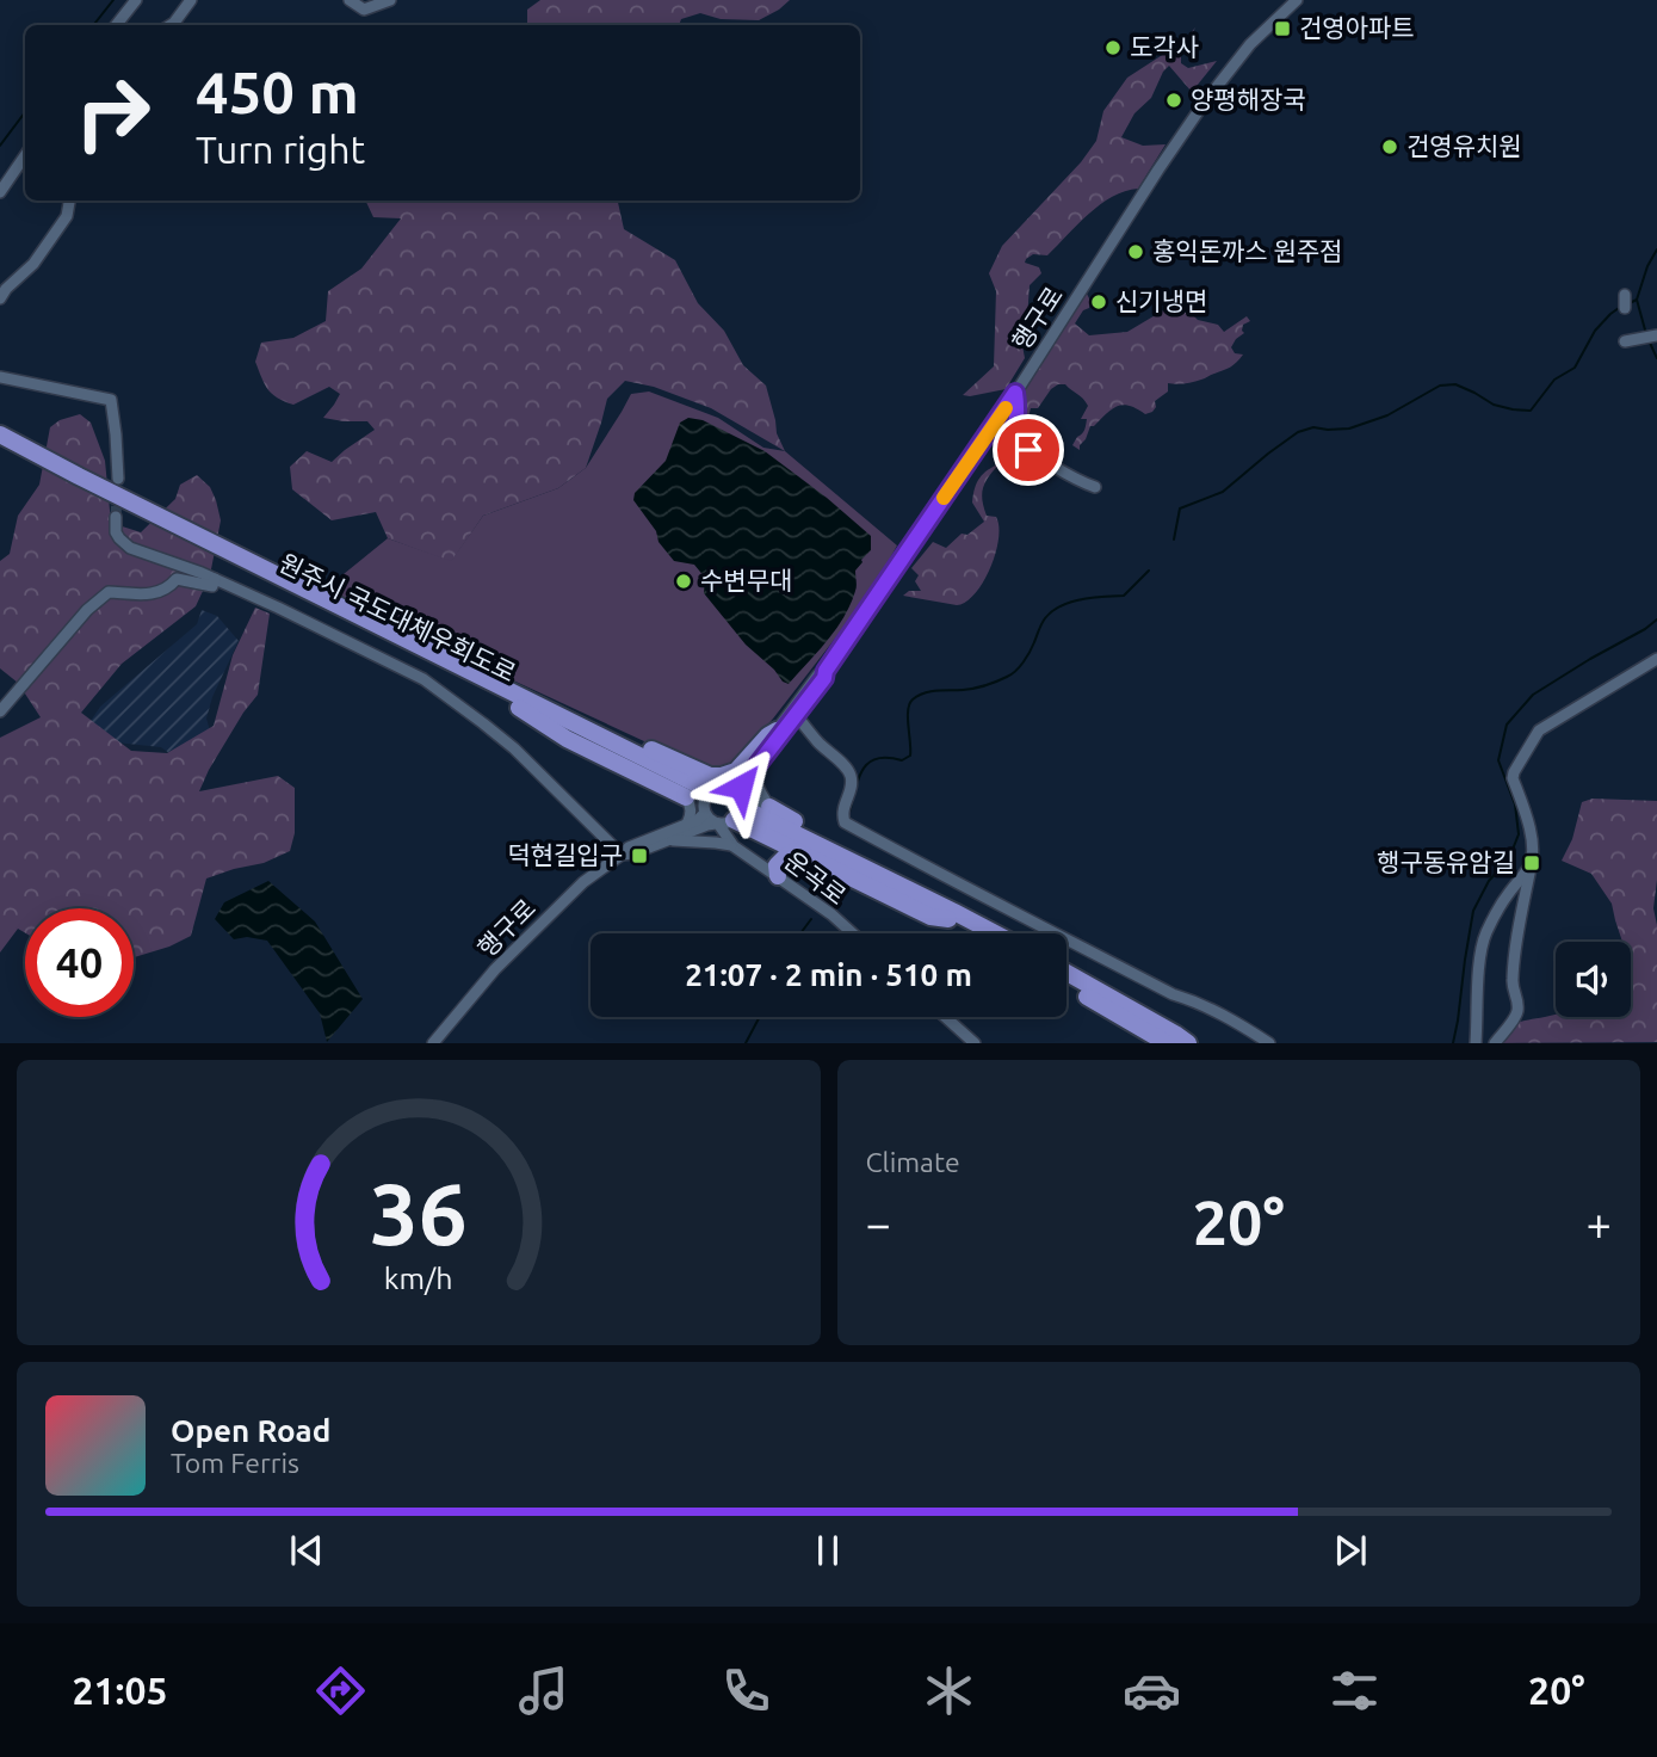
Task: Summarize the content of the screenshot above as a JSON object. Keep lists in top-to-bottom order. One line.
{"streets":{"highway":["원주시 국도대체우회도로"],"street":["행구로","운곡로"]},"places":{"transit":["건영아파트","덕현길입구","행구동유암길"],"other":["도각사","양평해장국","건영유치원","홍익돈까스 원주점","신기냉면","수변무대"]},"page":{"turn":["450 m","Turn right"],"limit":"40","trip":"21:07 · 2 min · 510 m","tile":"Climate","heat":["−","20°","+"],"song":["Open Road","Tom Ferris"],"tabs":["21:05","20°"],"gauge":["36","km/h"]}}
